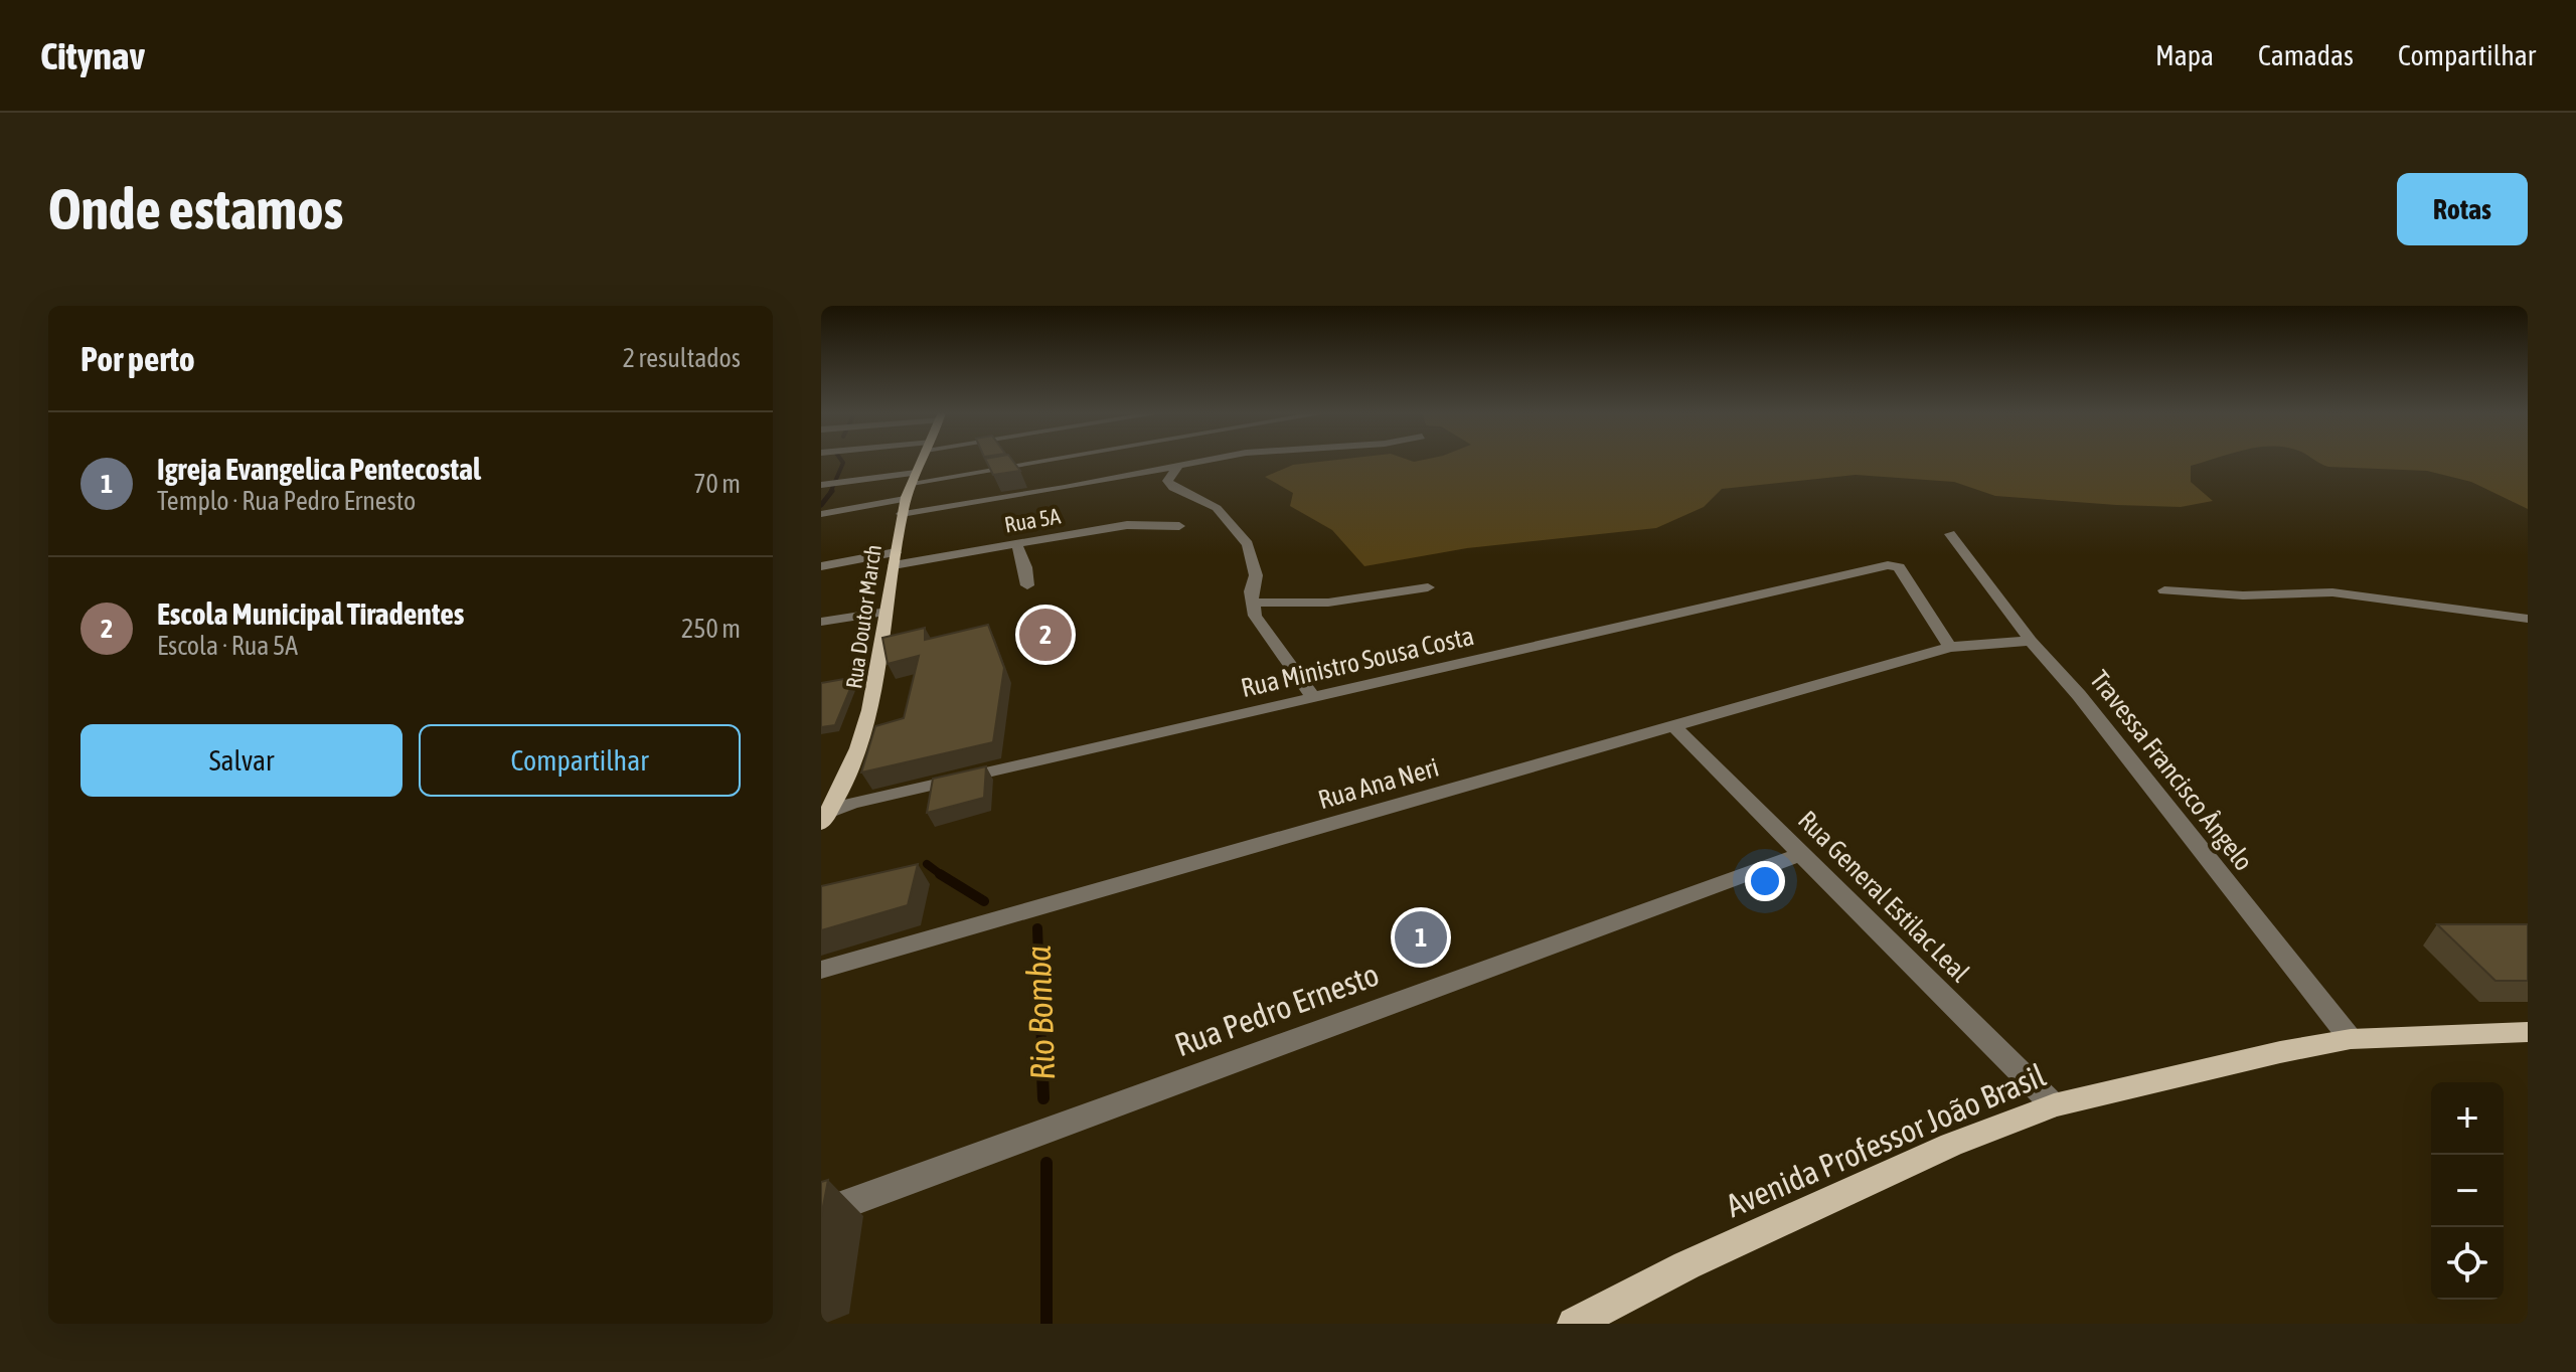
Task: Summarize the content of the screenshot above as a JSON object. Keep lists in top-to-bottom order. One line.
{"streets":{"main road":["Rua Doutor March","Avenida Professor João Brasil"],"street":["Rua 5A","Rua Ministro Sousa Costa","Travessa Francisco Ângelo","Rua Ana Neri","Rua General Estilac Leal","Rua Pedro Ernesto"]},"crossings":[["Rua 5A","Rua Doutor March"],["Rua Doutor March","Rua Ministro Sousa Costa"],["Rua Ministro Sousa Costa","Rua Ana Neri"],["Travessa Francisco Ângelo","Rua Ana Neri"],["Travessa Francisco Ângelo","Avenida Professor João Brasil"],["Rua Ana Neri","Rua General Estilac Leal"],["Rua General Estilac Leal","Rua Pedro Ernesto"],["Rua General Estilac Leal","Avenida Professor João Brasil"]],"water":["Rio Bomba"],"page":{"header":"Citynav","nav":["Mapa","Camadas","Compartilhar"],"buttons":["Rotas",["Salvar","Compartilhar"]],"title":"Onde estamos","heading":["Por perto","2 resultados"],"list":[{"mark":"1","name":"Igreja Evangelica Pentecostal","note":"Templo · Rua Pedro Ernesto","value":"70 m"},{"mark":"2","name":"Escola Municipal Tiradentes","note":"Escola · Rua 5A","value":"250 m"}],"pins":["2","1"],"map_buttons":["+","−"]}}
